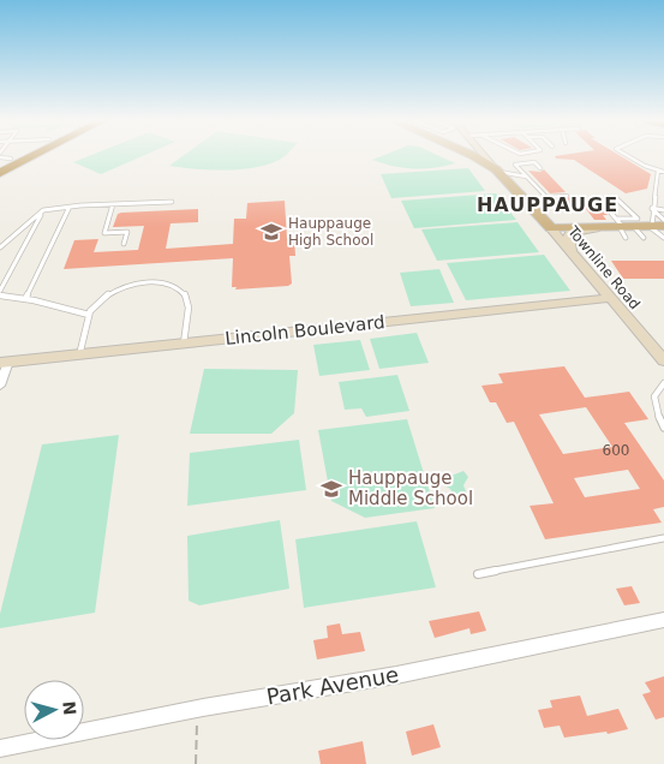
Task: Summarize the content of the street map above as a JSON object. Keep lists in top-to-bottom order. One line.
{"streets":{"main road":["Townline Road"],"street":["Lincoln Boulevard","Park Avenue"]},"crossings":[["Townline Road","Lincoln Boulevard"]],"districts":["HAUPPAUGE"],"places":{"school or university":["Hauppauge High School","Hauppauge Middle School"]},"house_numbers":["600"],"north":"right"}
